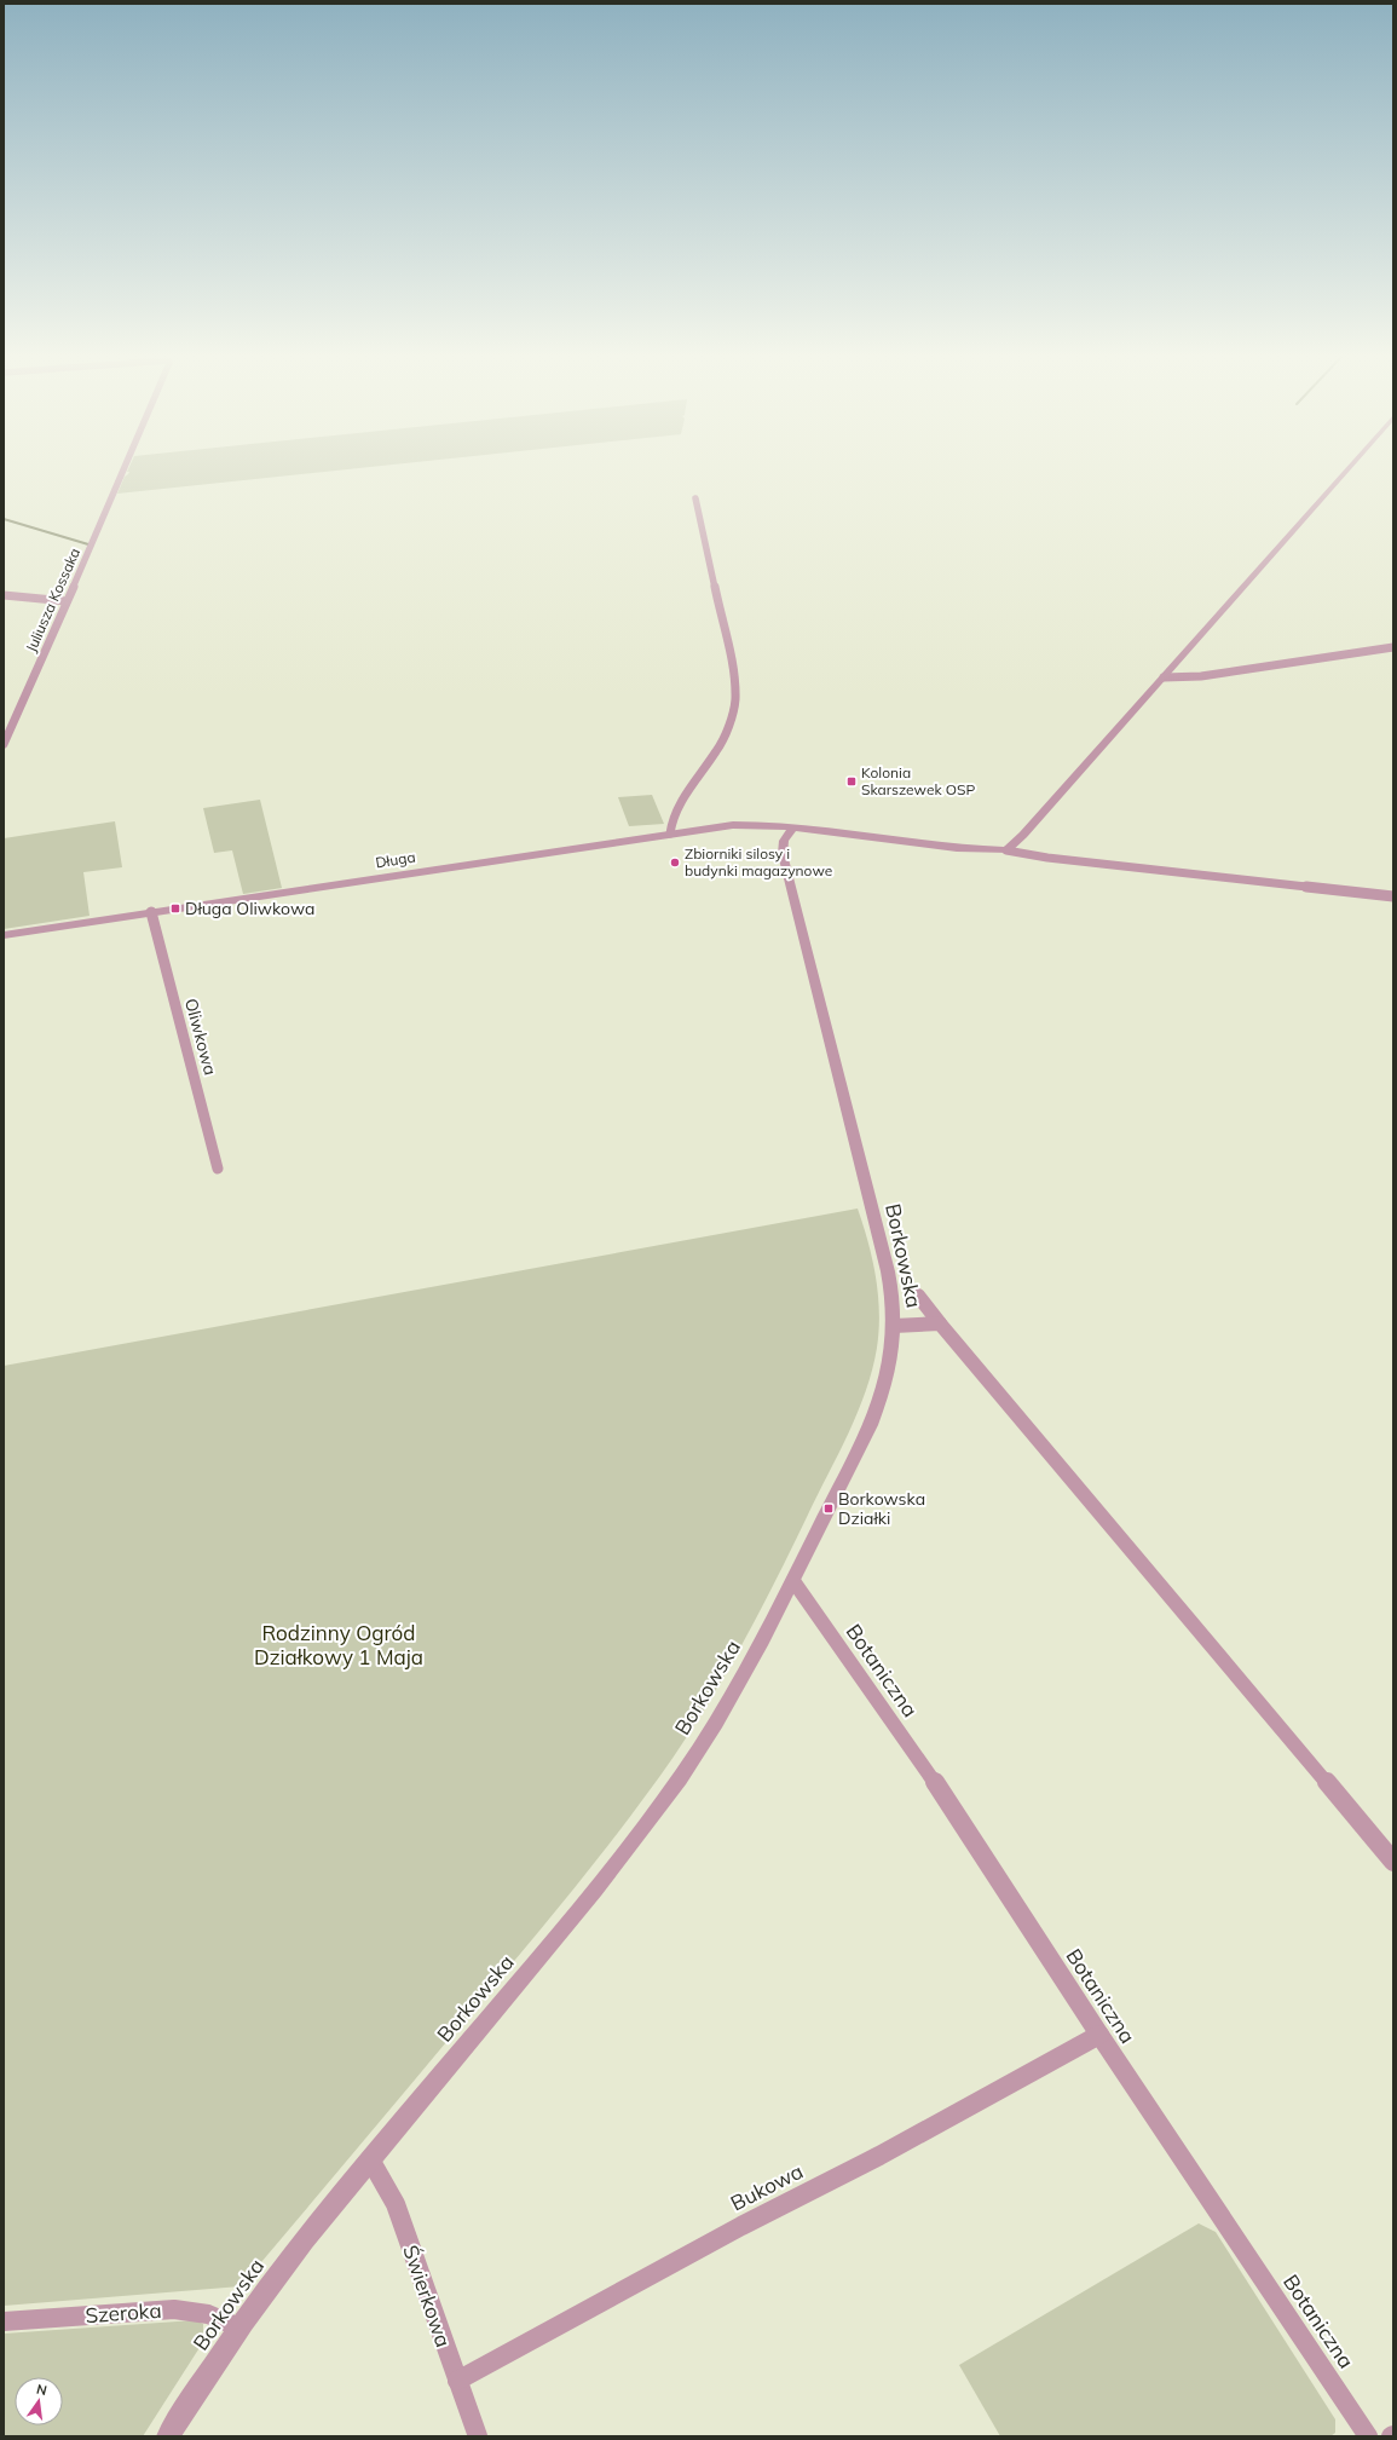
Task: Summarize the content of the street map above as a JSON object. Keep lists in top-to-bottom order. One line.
{"streets":{"street":["Juliusza Kossaka","Długa","Oliwkowa","Borkowska","Botaniczna","Bukowa","Świerkowa","Szeroka"]},"crossings":[["Długa","Oliwkowa"],["Długa","Borkowska"],["Borkowska","Botaniczna"],["Borkowska","Świerkowa"],["Borkowska","Szeroka"],["Botaniczna","Bukowa"],["Bukowa","Świerkowa"]],"parks":["Rodzinny Ogród Działkowy 1 Maja"],"places":{"transit":["Kolonia Skarszewek OSP","Długa Oliwkowa","Borkowska Działki"],"other":["Zbiorniki silosy i budynki magazynowe"]},"north":"top"}
